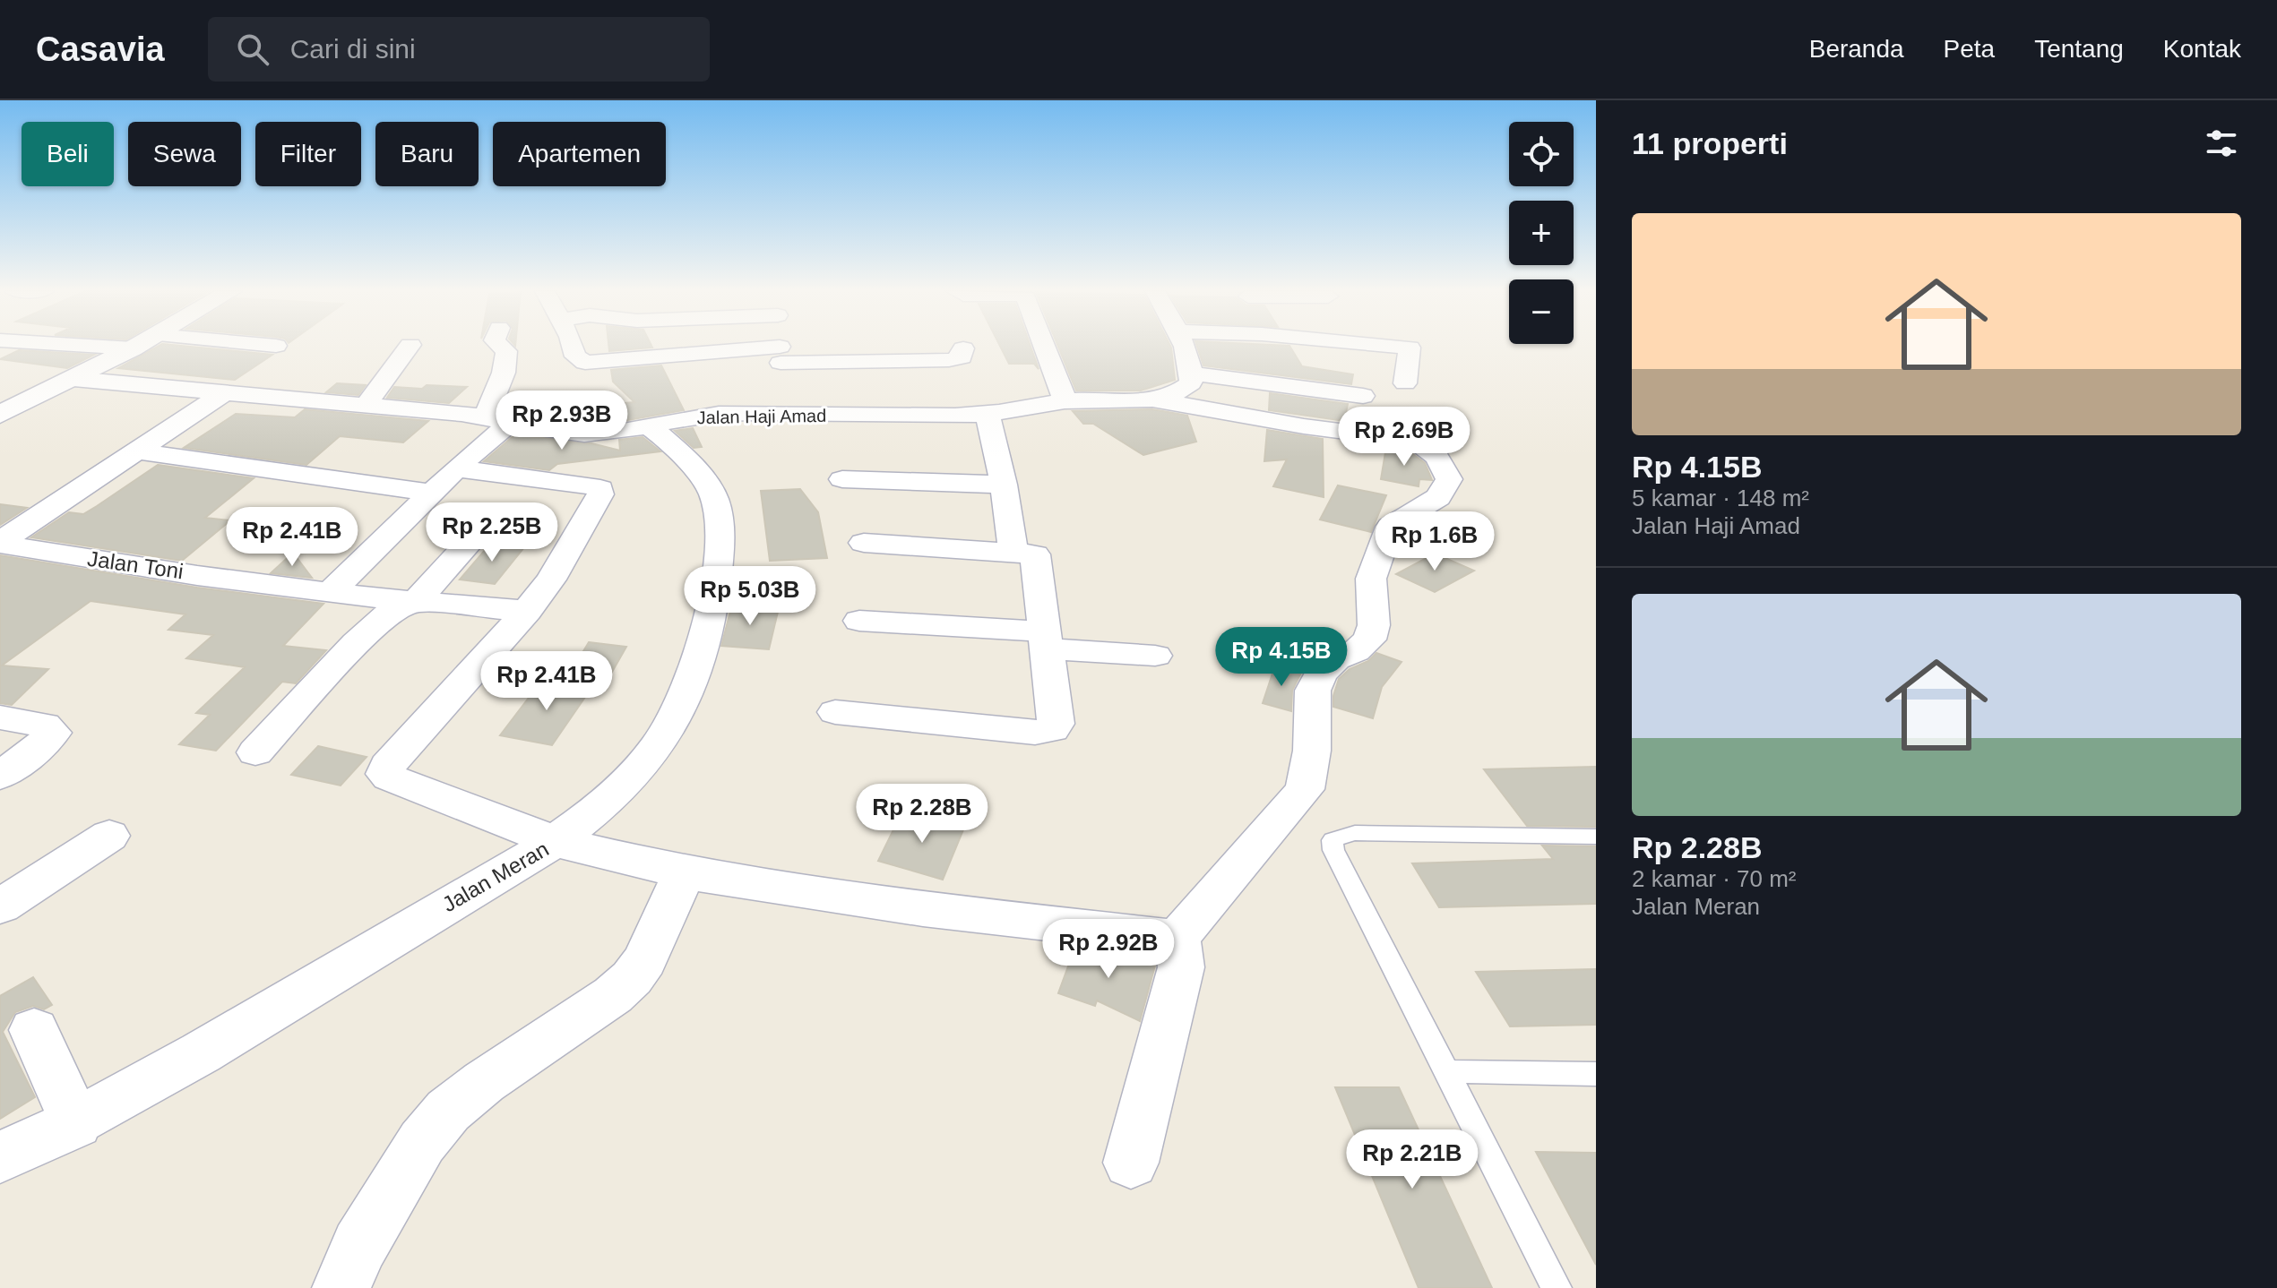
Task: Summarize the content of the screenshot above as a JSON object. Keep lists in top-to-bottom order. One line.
{"streets":{"street":["Jalan Haji Amad","Jalan Toni","Jalan Meran"]},"crossings":[["Jalan Haji Amad","Jalan Meran"]],"page":{"header":"Casavia","search":"Cari di sini","nav":["Beranda","Peta","Tentang","Kontak"],"heading":"11 properti","map_buttons":["+","−"],"chip":["Beli","Sewa","Filter","Baru","Apartemen"],"list":[{"name":"Rp 4.15B","note":"5 kamar · 148 m² · Jalan Haji Amad"},{"name":"Rp 2.28B","note":"2 kamar · 70 m² · Jalan Meran"}],"price":["Rp 2.93B","Rp 2.69B","Rp 2.25B","Rp 2.41B","Rp 1.6B","Rp 5.03B","Rp 4.15B","Rp 2.41B","Rp 2.28B","Rp 2.92B","Rp 2.21B"]}}
